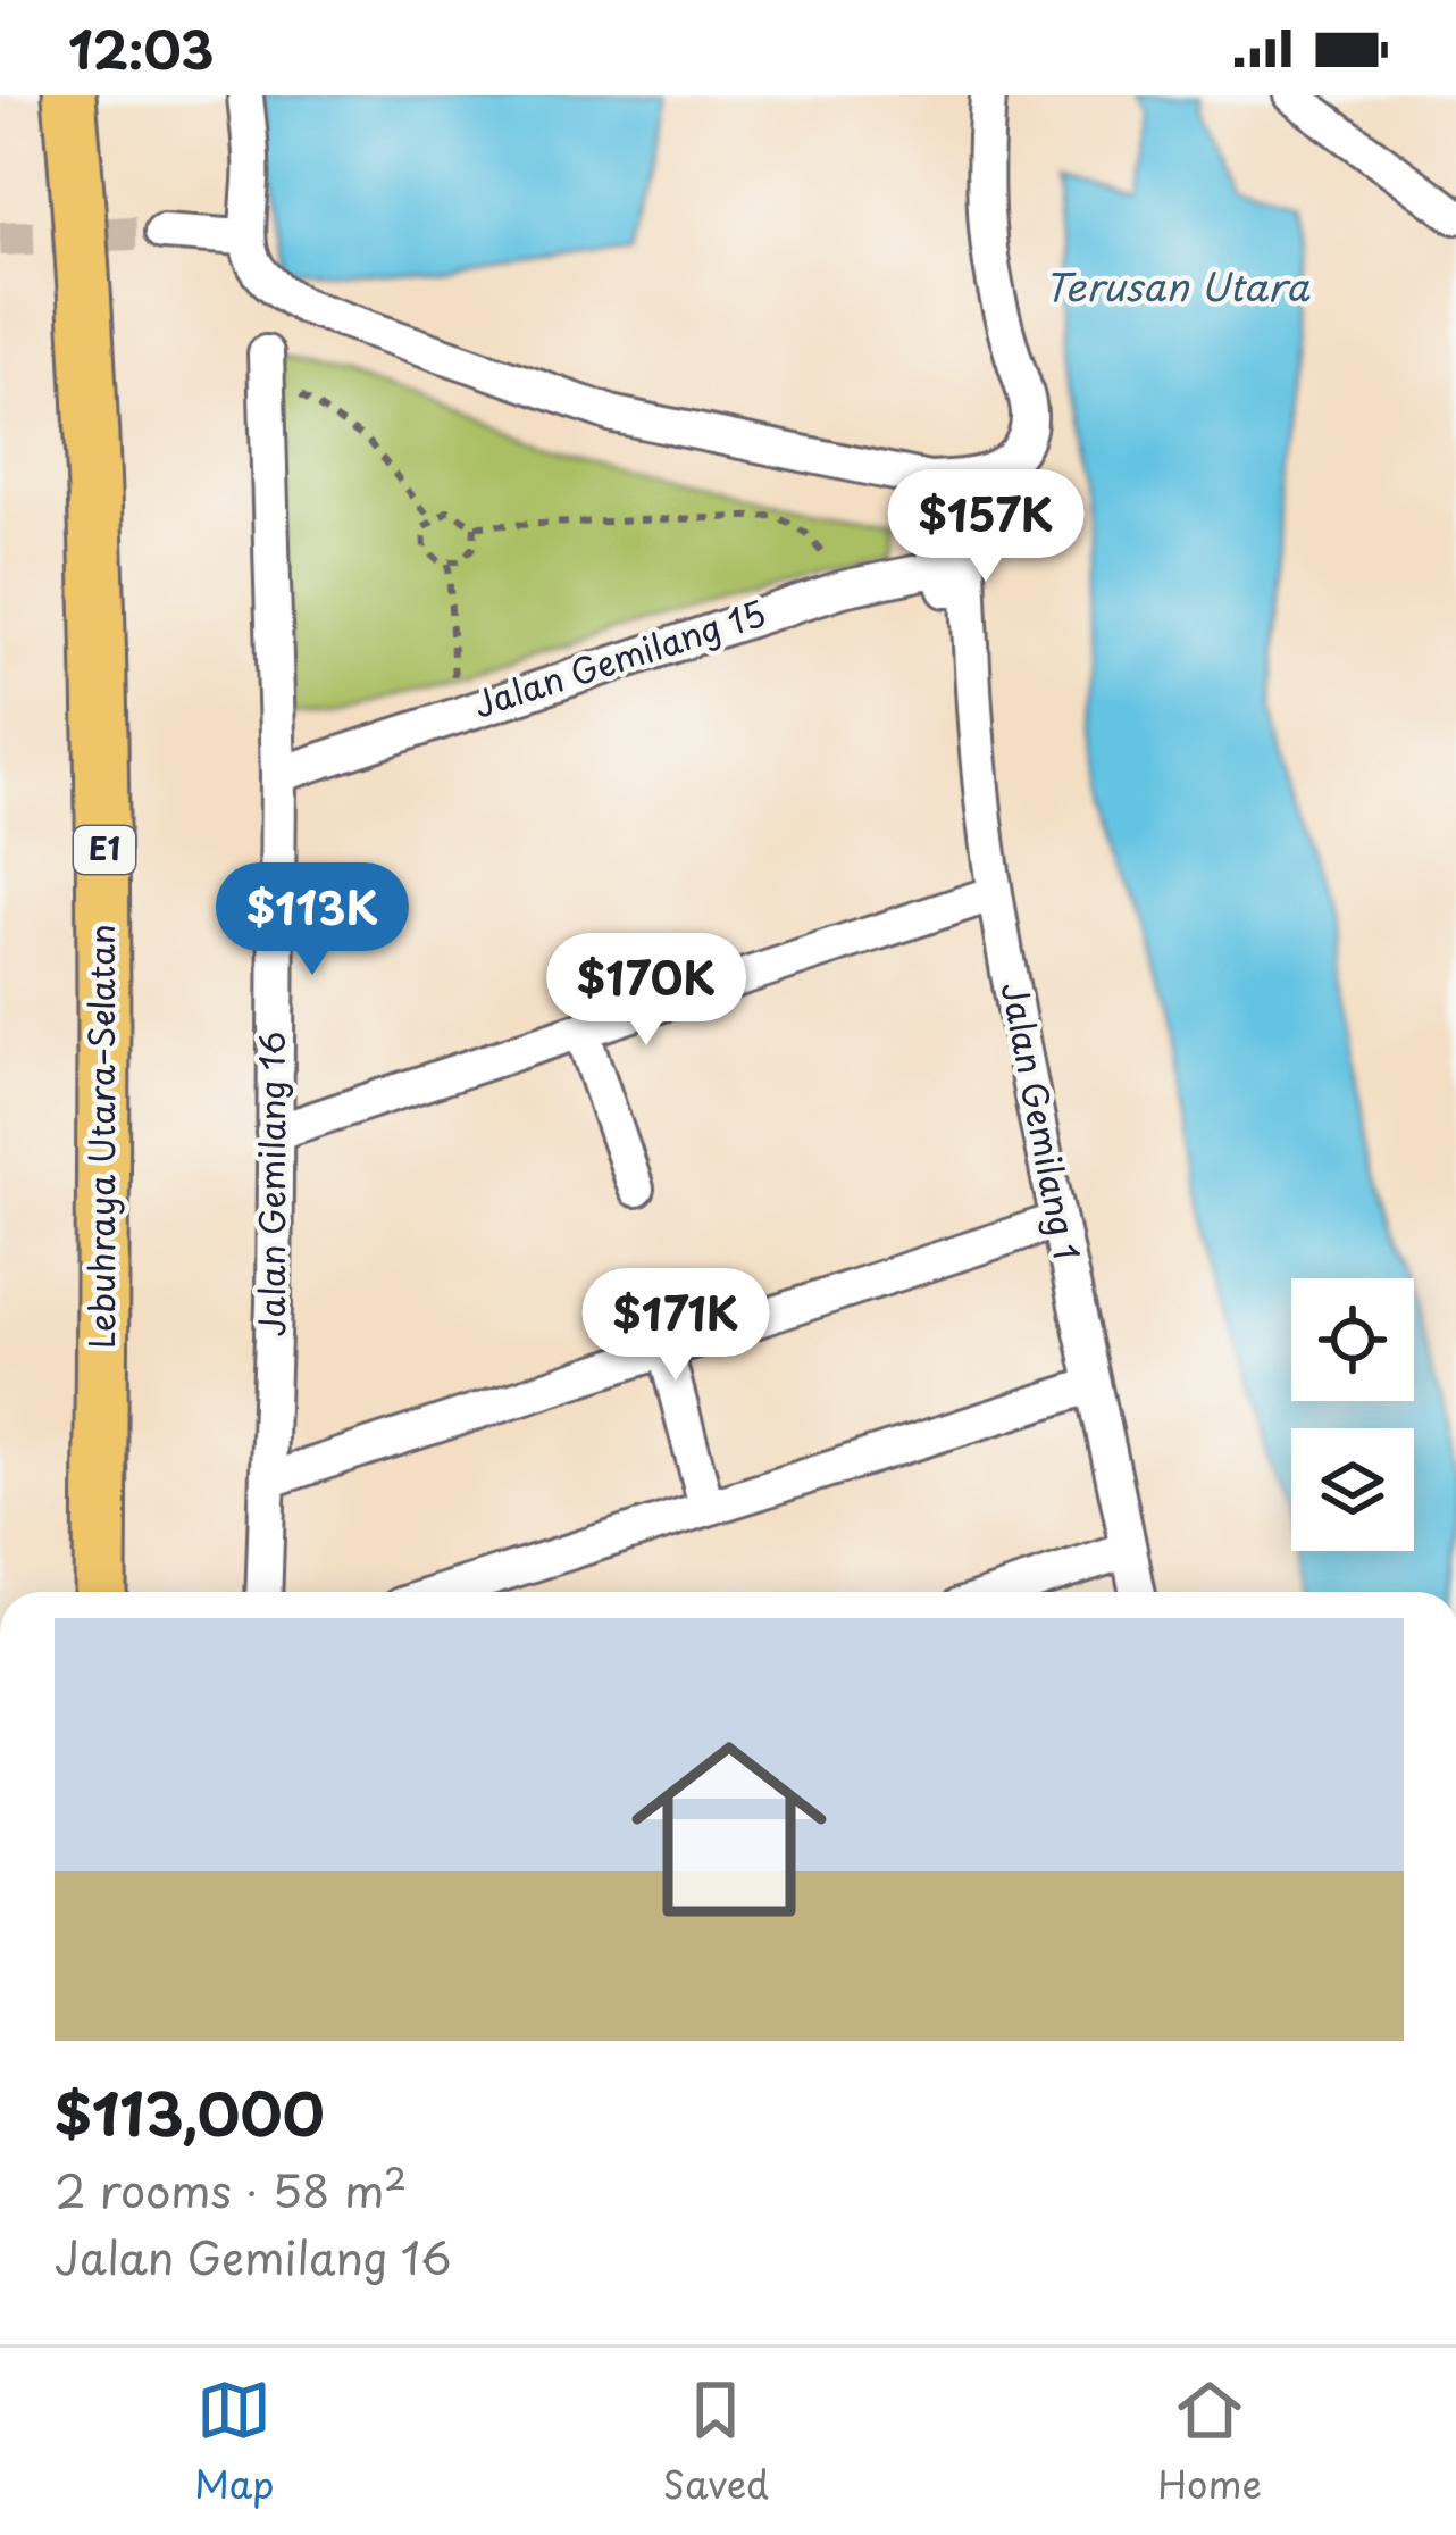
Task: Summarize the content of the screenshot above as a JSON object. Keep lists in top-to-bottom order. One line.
{"streets":{"highway":["E1","Lebuhraya Utara–Selatan"],"street":["Jalan Gemilang 15","Jalan Gemilang 1","Jalan Gemilang 16"]},"crossings":[["Jalan Gemilang 15","Jalan Gemilang 1"],["Jalan Gemilang 15","Jalan Gemilang 16"]],"water":["Terusan Utara"],"page":{"status":"12:03","price":["$157K","$113K","$170K","$171K"],"list":[{"name":"$113,000","note":"2 rooms · 58 m² · Jalan Gemilang 16"}],"tabs":["Map","Saved","Home"]}}
